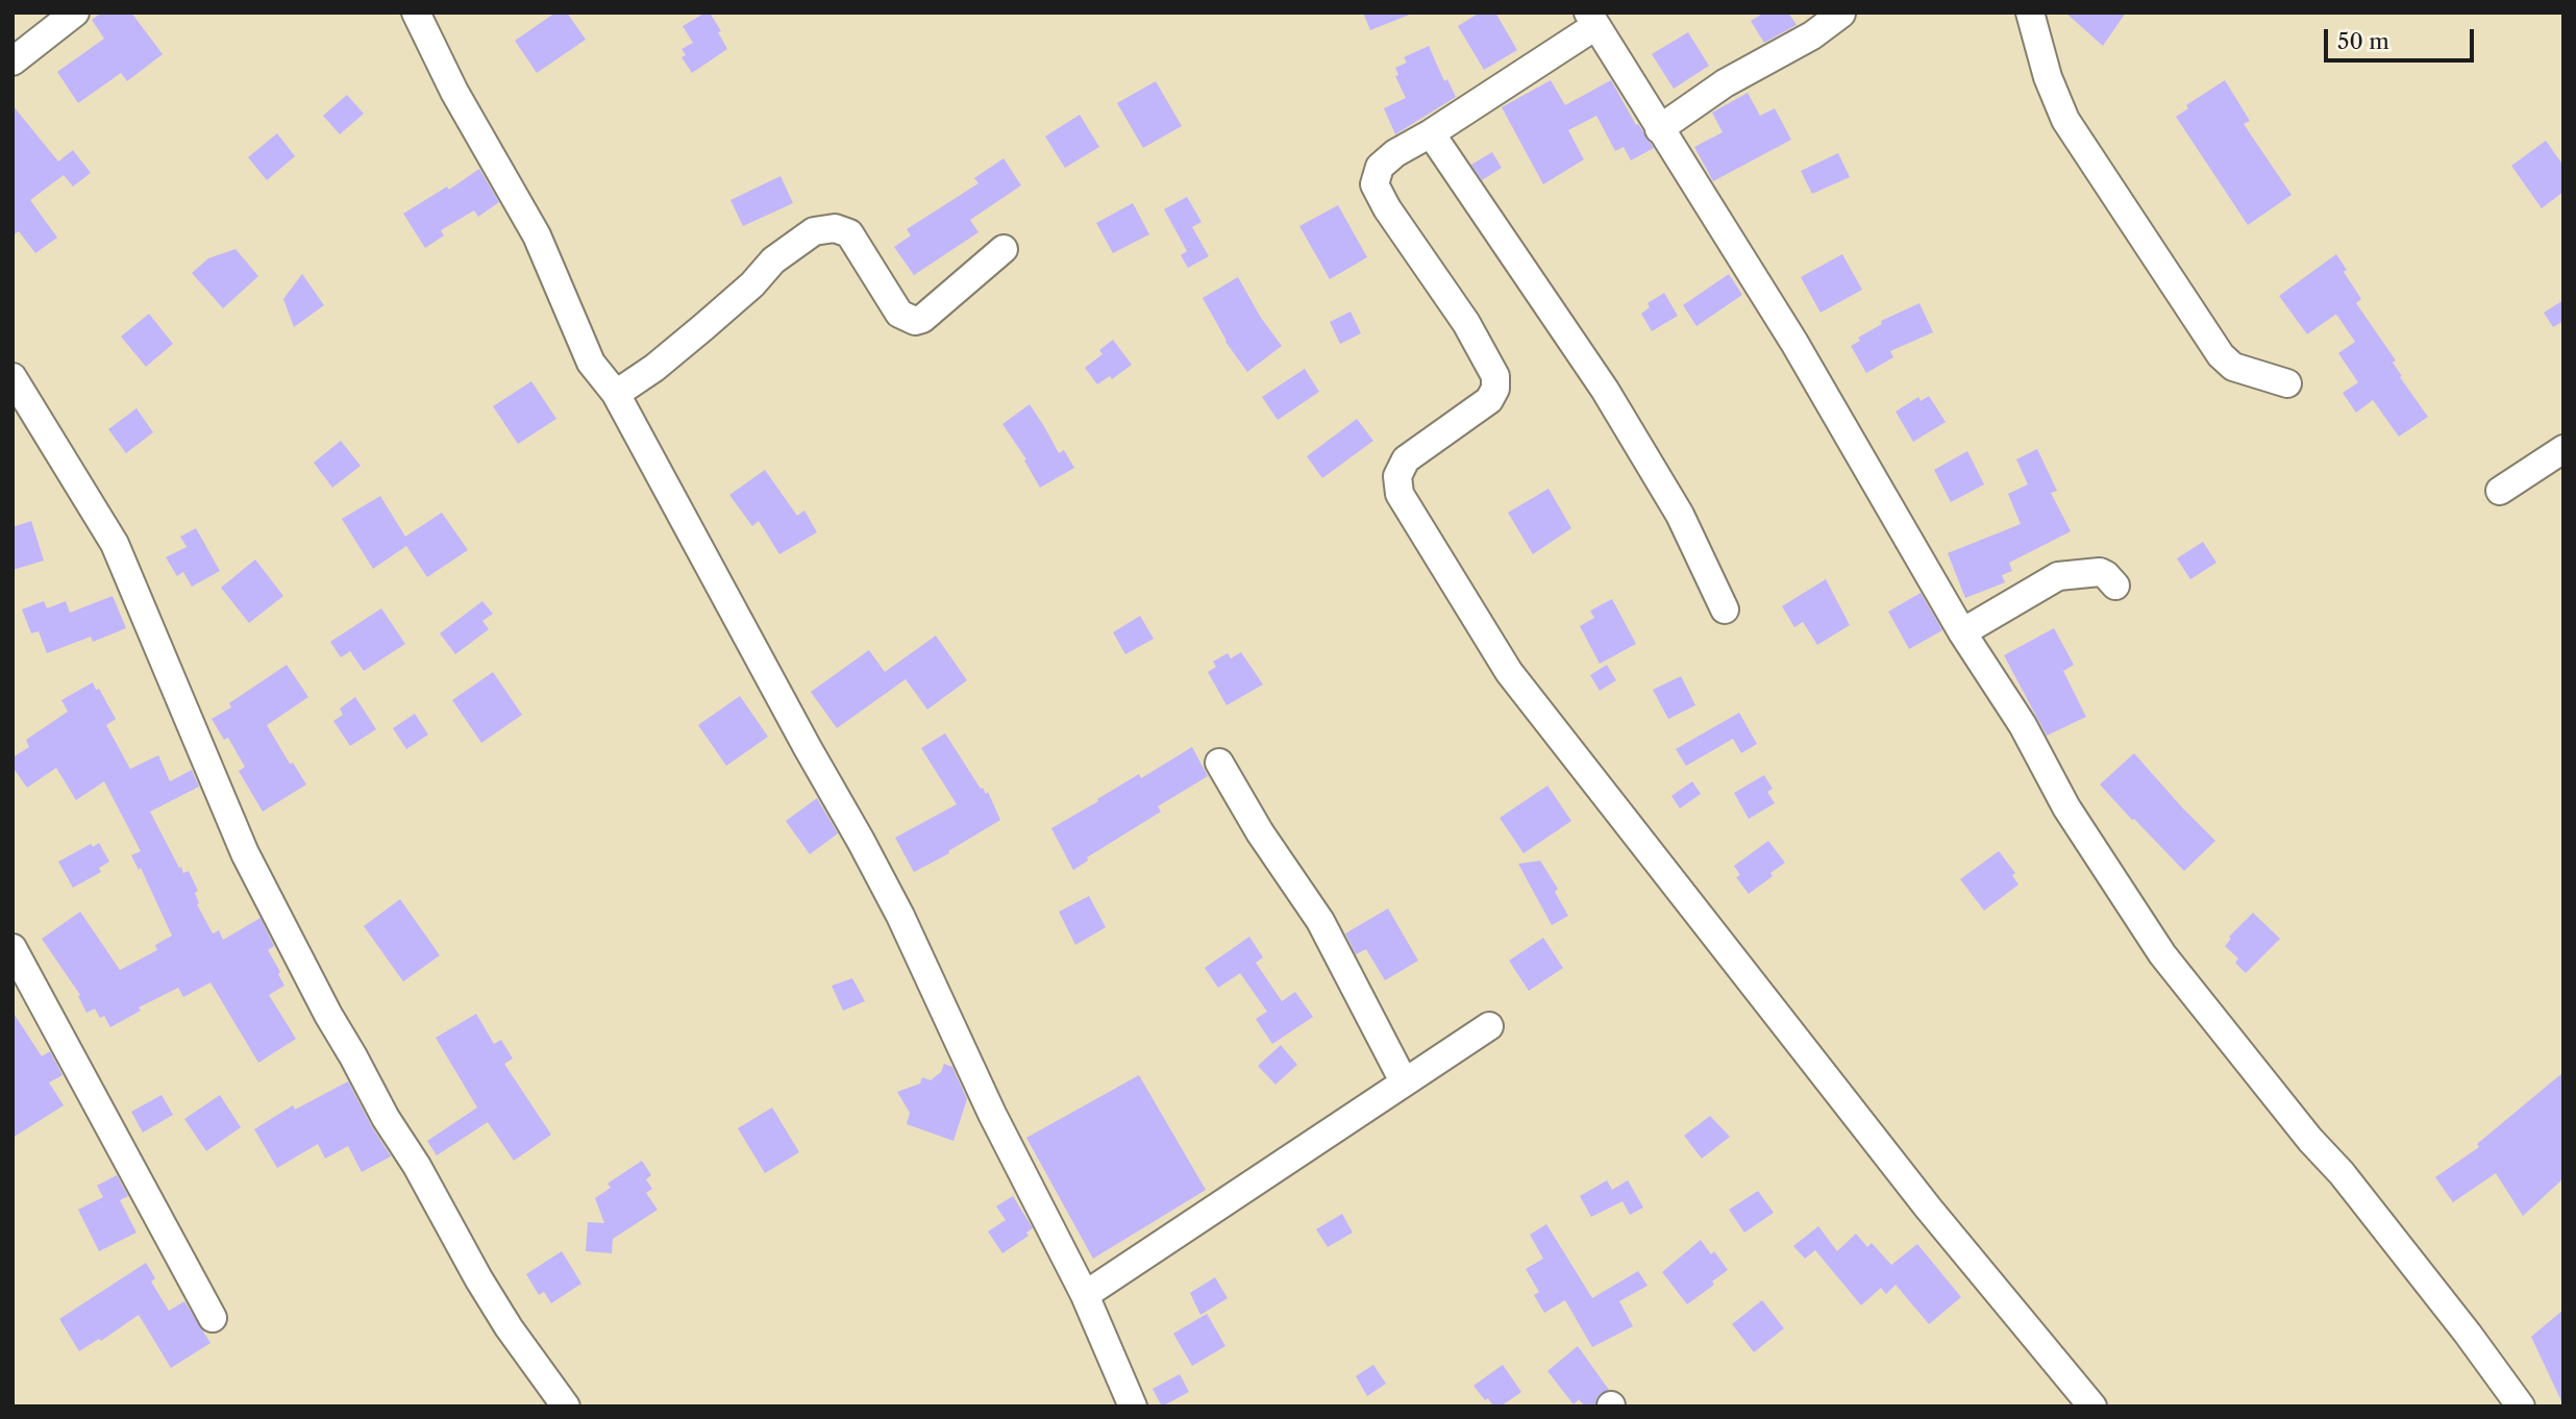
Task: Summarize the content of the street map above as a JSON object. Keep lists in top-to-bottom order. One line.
{"scale_bar":"50 m"}
